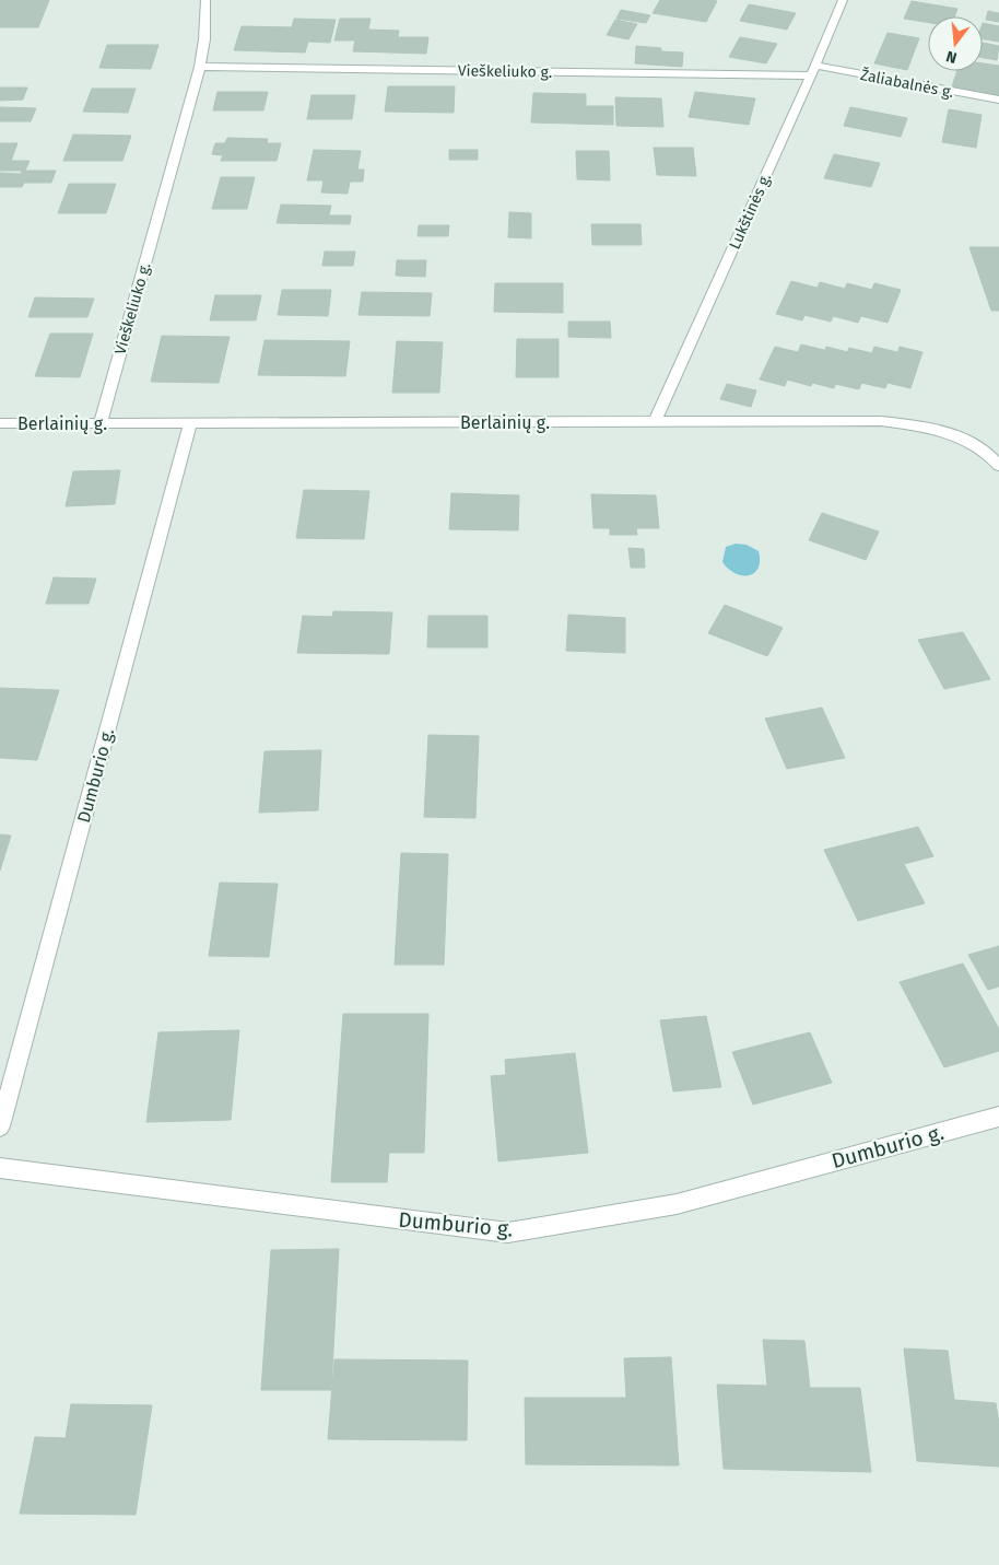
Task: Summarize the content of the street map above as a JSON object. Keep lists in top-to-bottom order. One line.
{"streets":{"street":["Vieškeliuko g.","Žaliabalnės g.","Lukštinės g.","Berlainių g.","Dumburio g."]},"crossings":[["Vieškeliuko g.","Žaliabalnės g."],["Vieškeliuko g.","Lukštinės g."],["Vieškeliuko g.","Berlainių g."],["Žaliabalnės g.","Lukštinės g."],["Lukštinės g.","Berlainių g."],["Berlainių g.","Dumburio g."]],"north":"bottom"}
